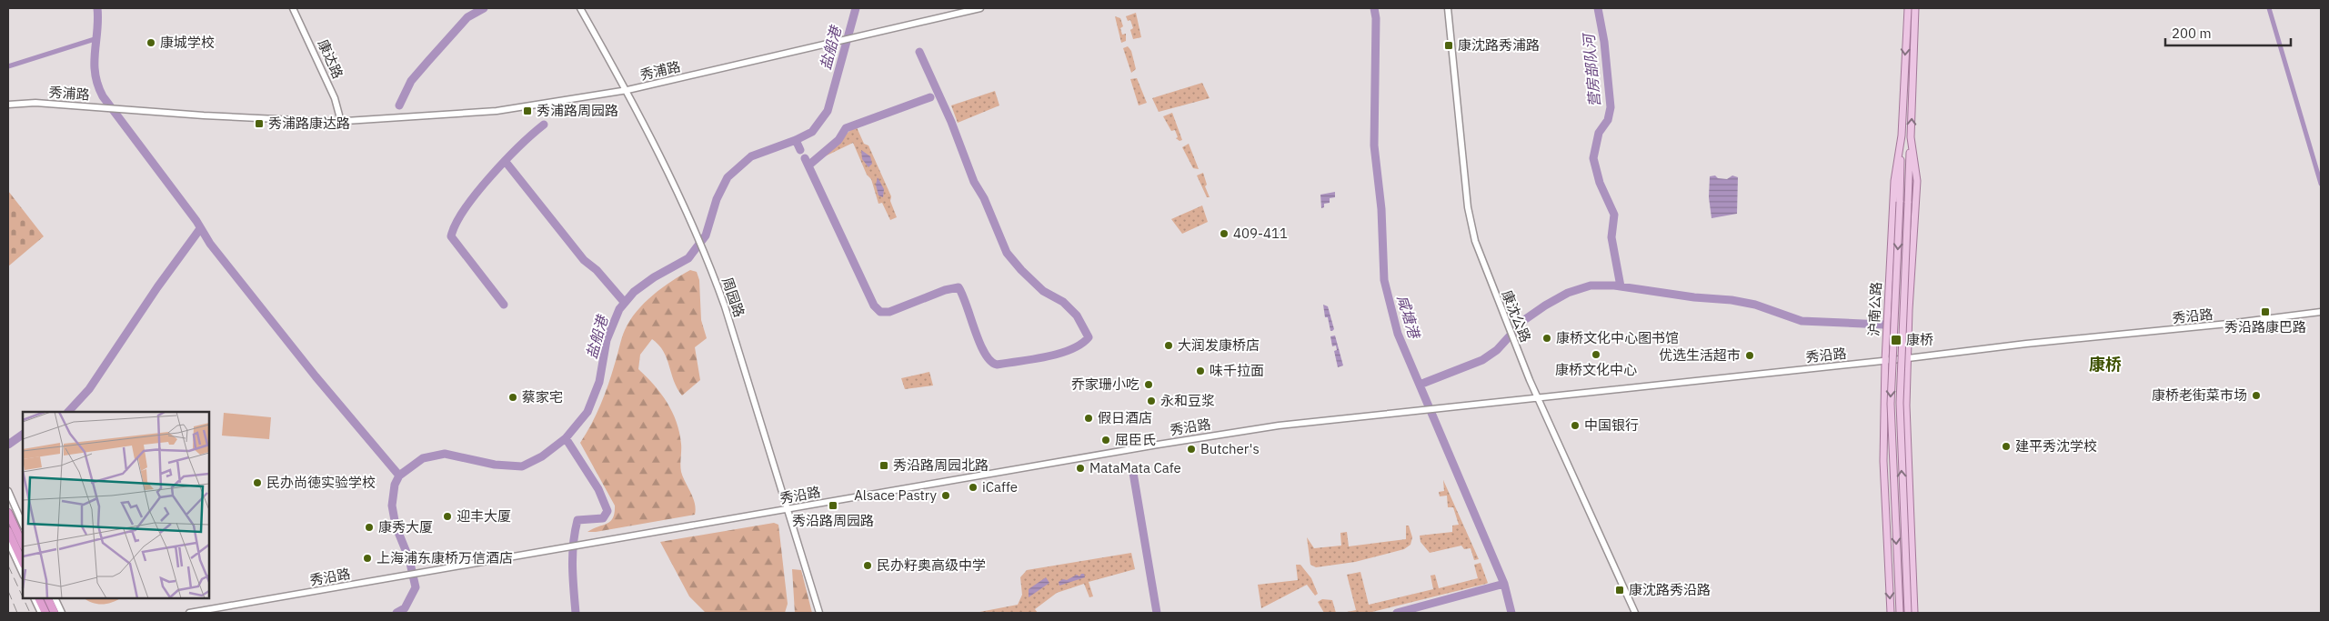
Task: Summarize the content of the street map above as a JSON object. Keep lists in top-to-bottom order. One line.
{"streets":{"main road":["康达路","秀浦路","周园路","沪南公路","康沈公路","秀沿路"]},"crossings":[["康达路","秀浦路"],["秀浦路","周园路"],["周园路","秀沿路"],["沪南公路","秀沿路"],["康沈公路","秀沿路"]],"districts":["康桥"],"water":["盐船港","营房部队河","咸塘港"],"places":{"other":["康城学校","409-411","康桥文化中心图书馆","大润发康桥店","康桥文化中心","优选生活超市","味千拉面","乔家珊小吃","康桥老街菜市场","蔡家宅","永和豆浆","假日酒店","中国银行","屈臣氏","建平秀沈学校","Butcher's","MataMata Cafe","民办尚徳实验学校","iCaffe","Alsace Pastry","迎丰大厦","康秀大厦","上海浦东康桥万信酒店","民办籽奥高级中学"],"transit":["康沈路秀浦路","秀浦路周园路","秀浦路康达路","秀沿路康巴路","康桥","秀沿路周园北路","秀沿路周园路","康沈路秀沿路"]},"scale_bar":"200 m"}
